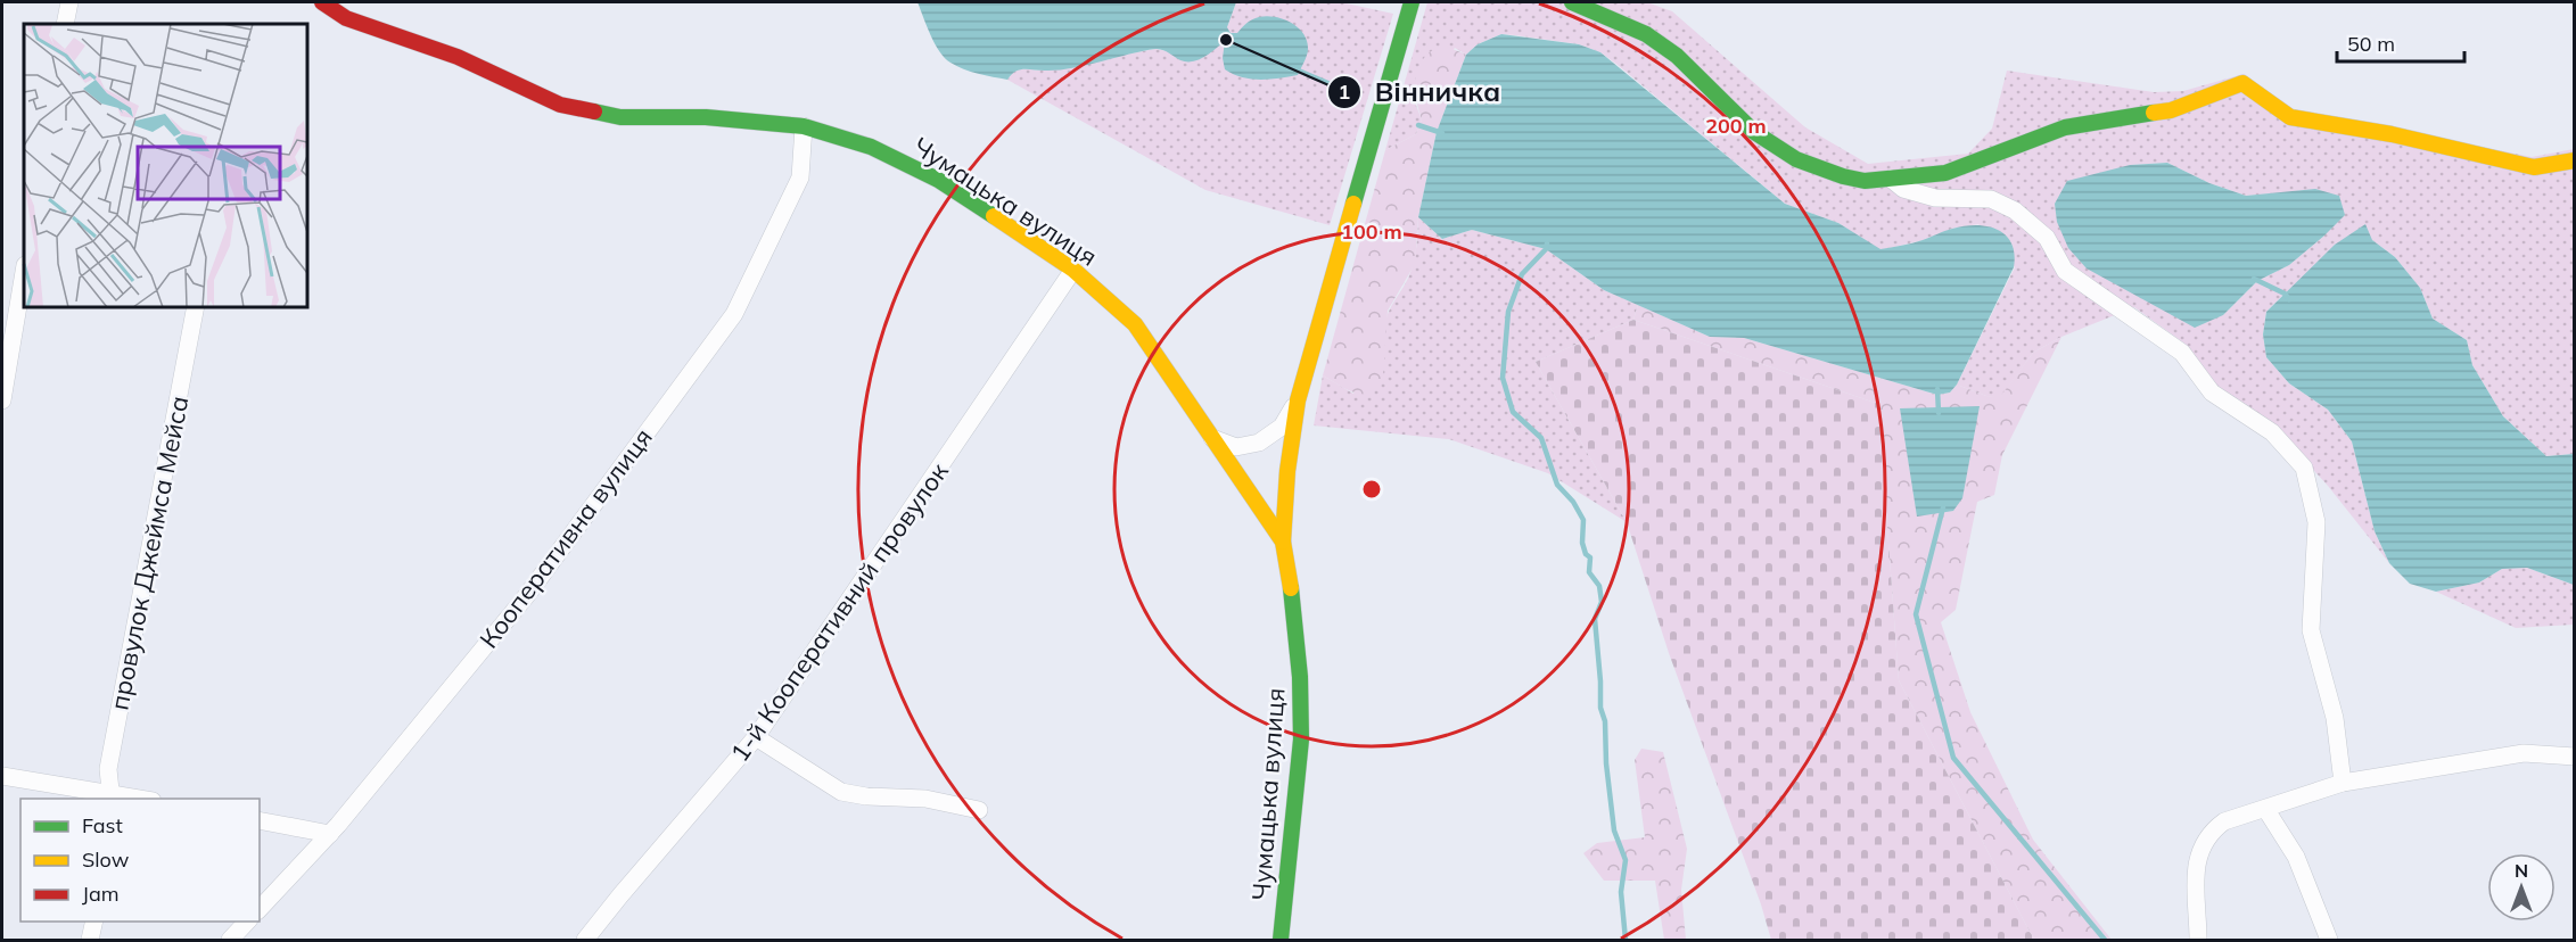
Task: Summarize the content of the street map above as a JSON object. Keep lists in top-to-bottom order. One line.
{"streets":{"street":["Чумацька вулиця","Кооперативна вулиця","провулок Джеймса Мейса","1-й Кооперативний провулок"]},"crossings":[["Чумацька вулиця","Кооперативна вулиця"],["Чумацька вулиця","1-й Кооперативний провулок"]],"places":["Вінничка"],"legend":["Fast","Slow","Jam"],"scale_bar":"50 m","north":"top","rings":["200 m","100 m"]}
